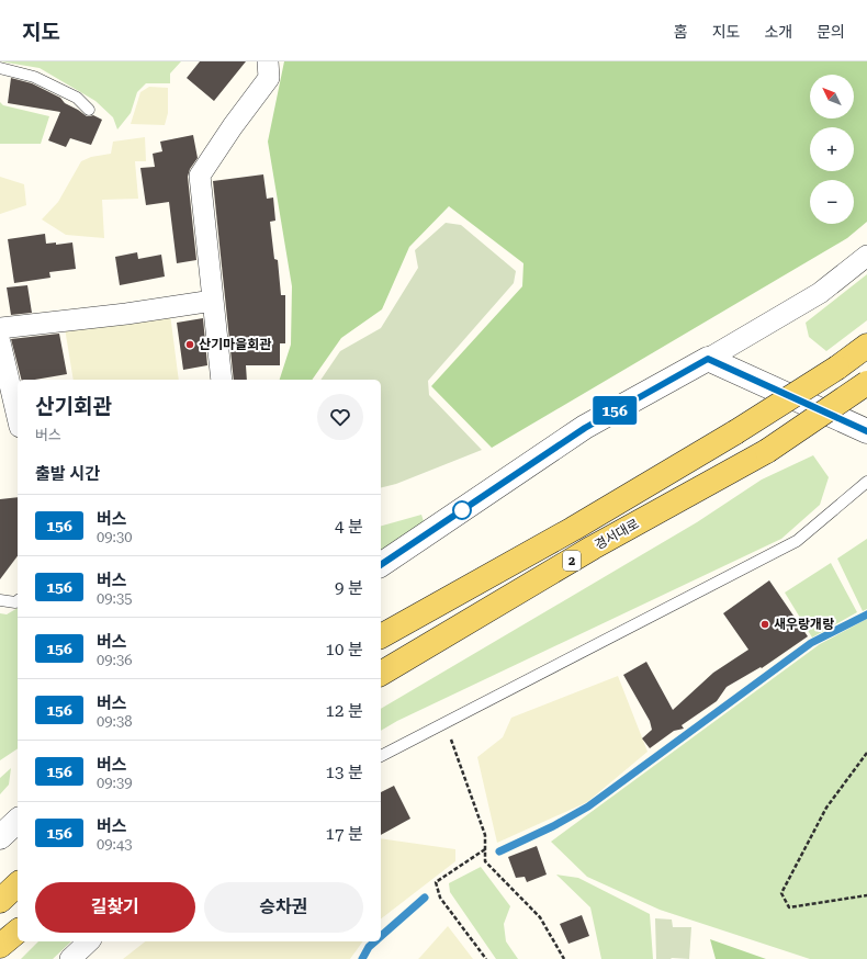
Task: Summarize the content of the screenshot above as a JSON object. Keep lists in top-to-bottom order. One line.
{"streets":{"main road":["경서대로","2"]},"places":["산기마을회관","새우랑개랑"],"lines":["bus line 156"],"north":"top left","page":{"header":"지도","nav":["홈","지도","소개","문의"],"on_map":"156","map_buttons":["+","−"],"heading":[["산기회관","버스"],"출발 시간"],"list":[{"mark":"156","name":"버스","note":"09:30","value":"4 분"},{"mark":"156","name":"버스","note":"09:35","value":"9 분"},{"mark":"156","name":"버스","note":"09:36","value":"10 분"},{"mark":"156","name":"버스","note":"09:38","value":"12 분"},{"mark":"156","name":"버스","note":"09:39","value":"13 분"},{"mark":"156","name":"버스","note":"09:43","value":"17 분"}],"buttons":["길찾기","승차권"]}}
